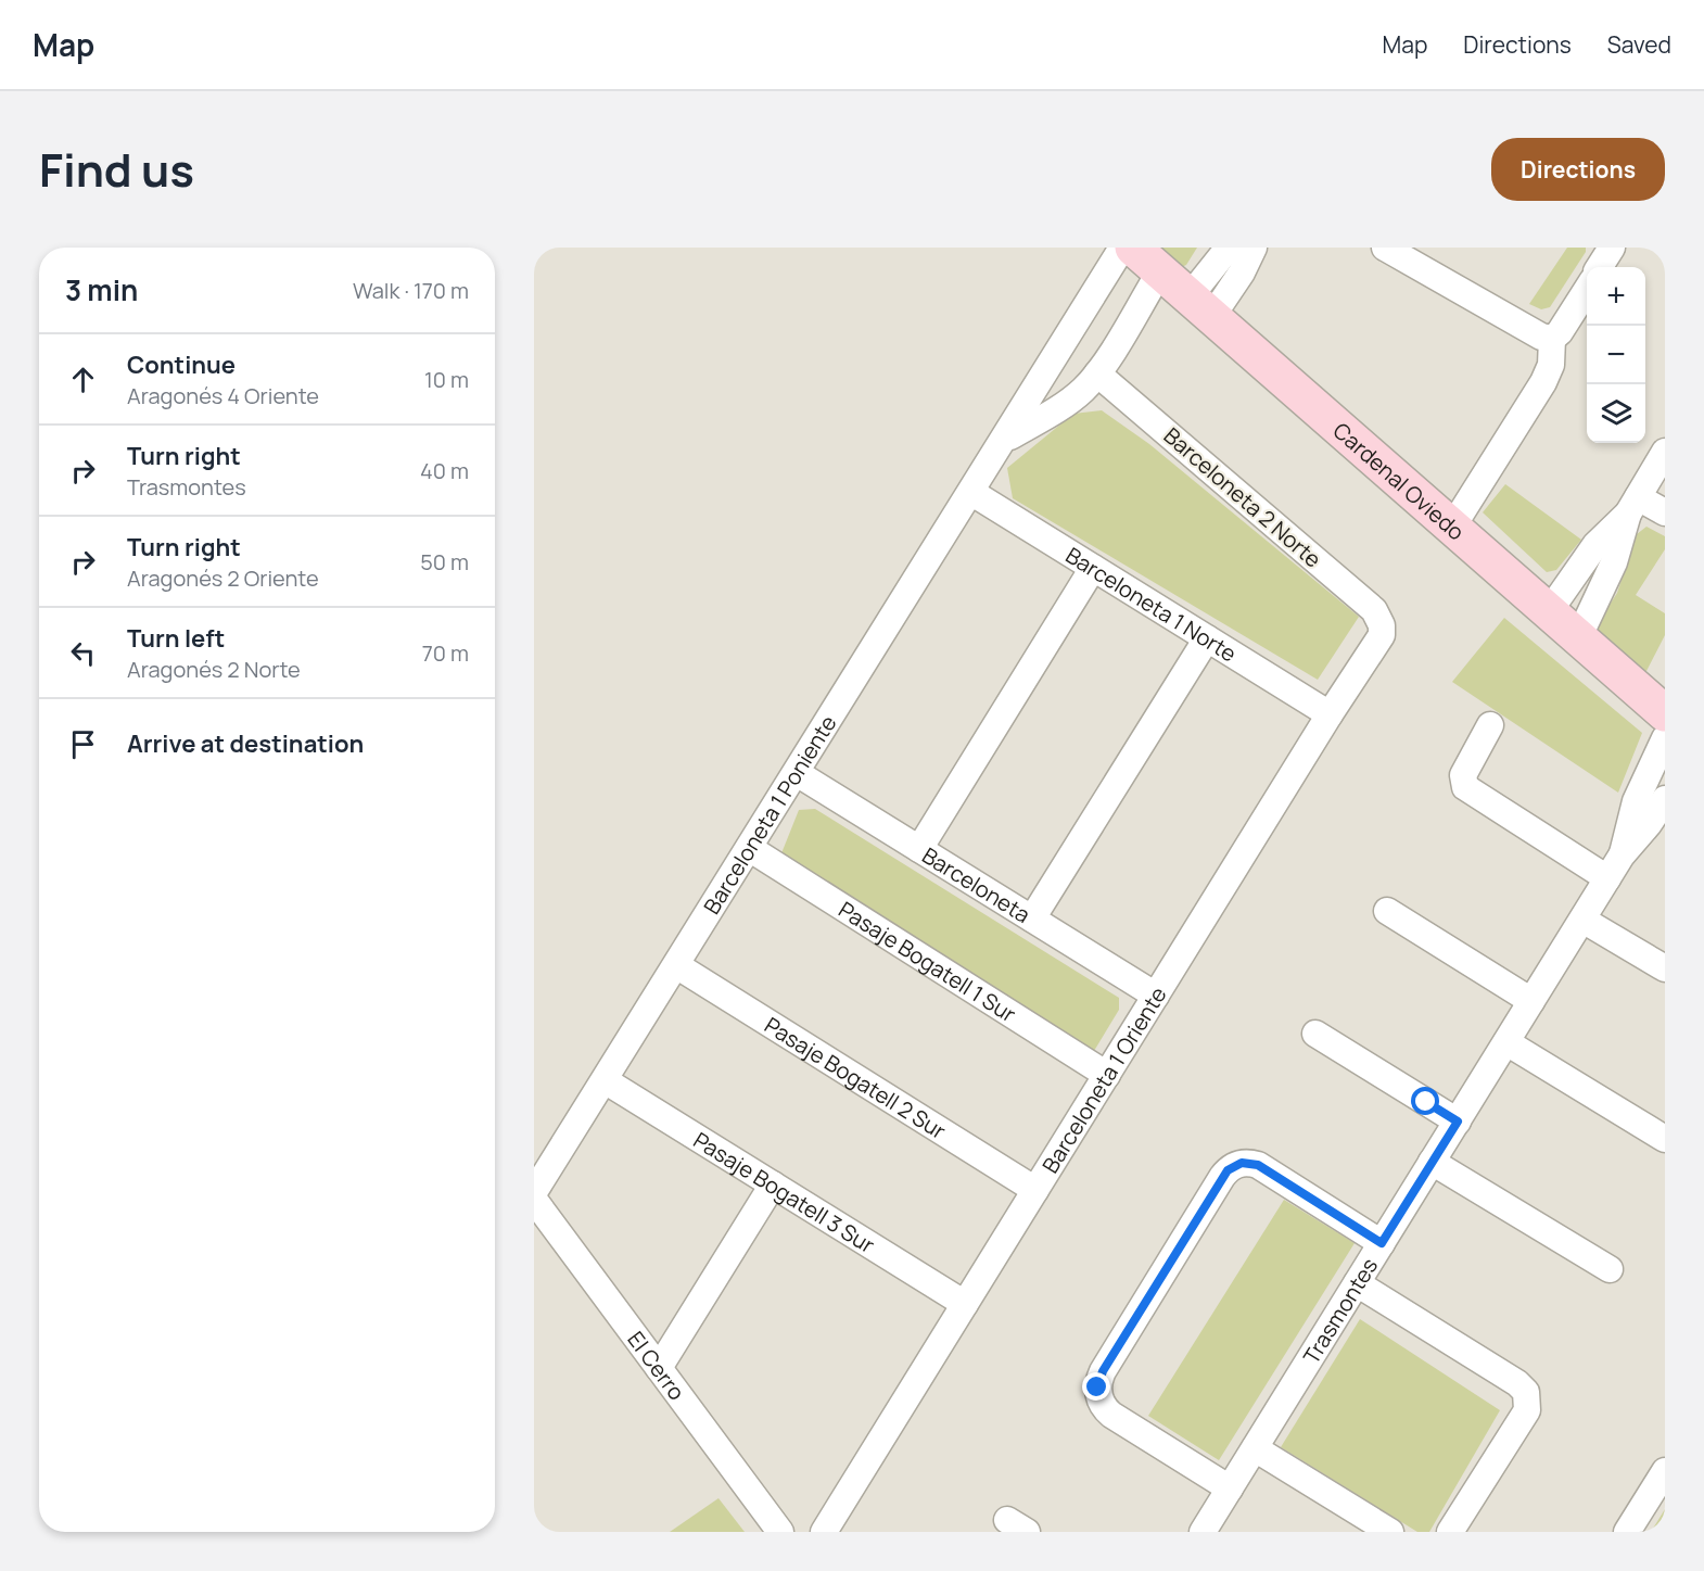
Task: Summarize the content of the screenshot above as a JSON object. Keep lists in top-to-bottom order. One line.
{"streets":{"street":["Cardenal Oviedo","Barceloneta 2 Norte","Barceloneta 1 Norte","Barceloneta 1 Poniente","Barceloneta","Pasaje Bogatell 1 Sur","Pasaje Bogatell 2 Sur","Barceloneta 1 Oriente","Pasaje Bogatell 3 Sur","Trasmontes","El Cerro"]},"crossings":[["Cardenal Oviedo","Barceloneta 1 Poniente"],["Barceloneta 2 Norte","Barceloneta 1 Poniente"],["Barceloneta 2 Norte","Barceloneta 1 Oriente"],["Barceloneta 1 Norte","Barceloneta 1 Poniente"],["Barceloneta 1 Norte","Barceloneta 1 Oriente"],["Barceloneta 1 Poniente","Barceloneta"],["Barceloneta 1 Poniente","Pasaje Bogatell 1 Sur"],["Barceloneta 1 Poniente","Pasaje Bogatell 2 Sur"],["Barceloneta 1 Poniente","Pasaje Bogatell 3 Sur"],["Barceloneta","Barceloneta 1 Oriente"],["Pasaje Bogatell 1 Sur","Barceloneta 1 Oriente"],["Pasaje Bogatell 2 Sur","Barceloneta 1 Oriente"],["Barceloneta 1 Oriente","Pasaje Bogatell 3 Sur"]],"page":{"header":"Map","nav":["Map","Directions","Saved"],"title":"Find us","buttons":"Directions","heading":["3 min","Walk · 170 m"],"map_buttons":["+","−"],"list":[["Continue","Aragonés 4 Oriente","10 m"],["Turn right","Trasmontes","40 m"],["Turn right","Aragonés 2 Oriente","50 m"],["Turn left","Aragonés 2 Norte","70 m"],"Arrive at destination"]}}
